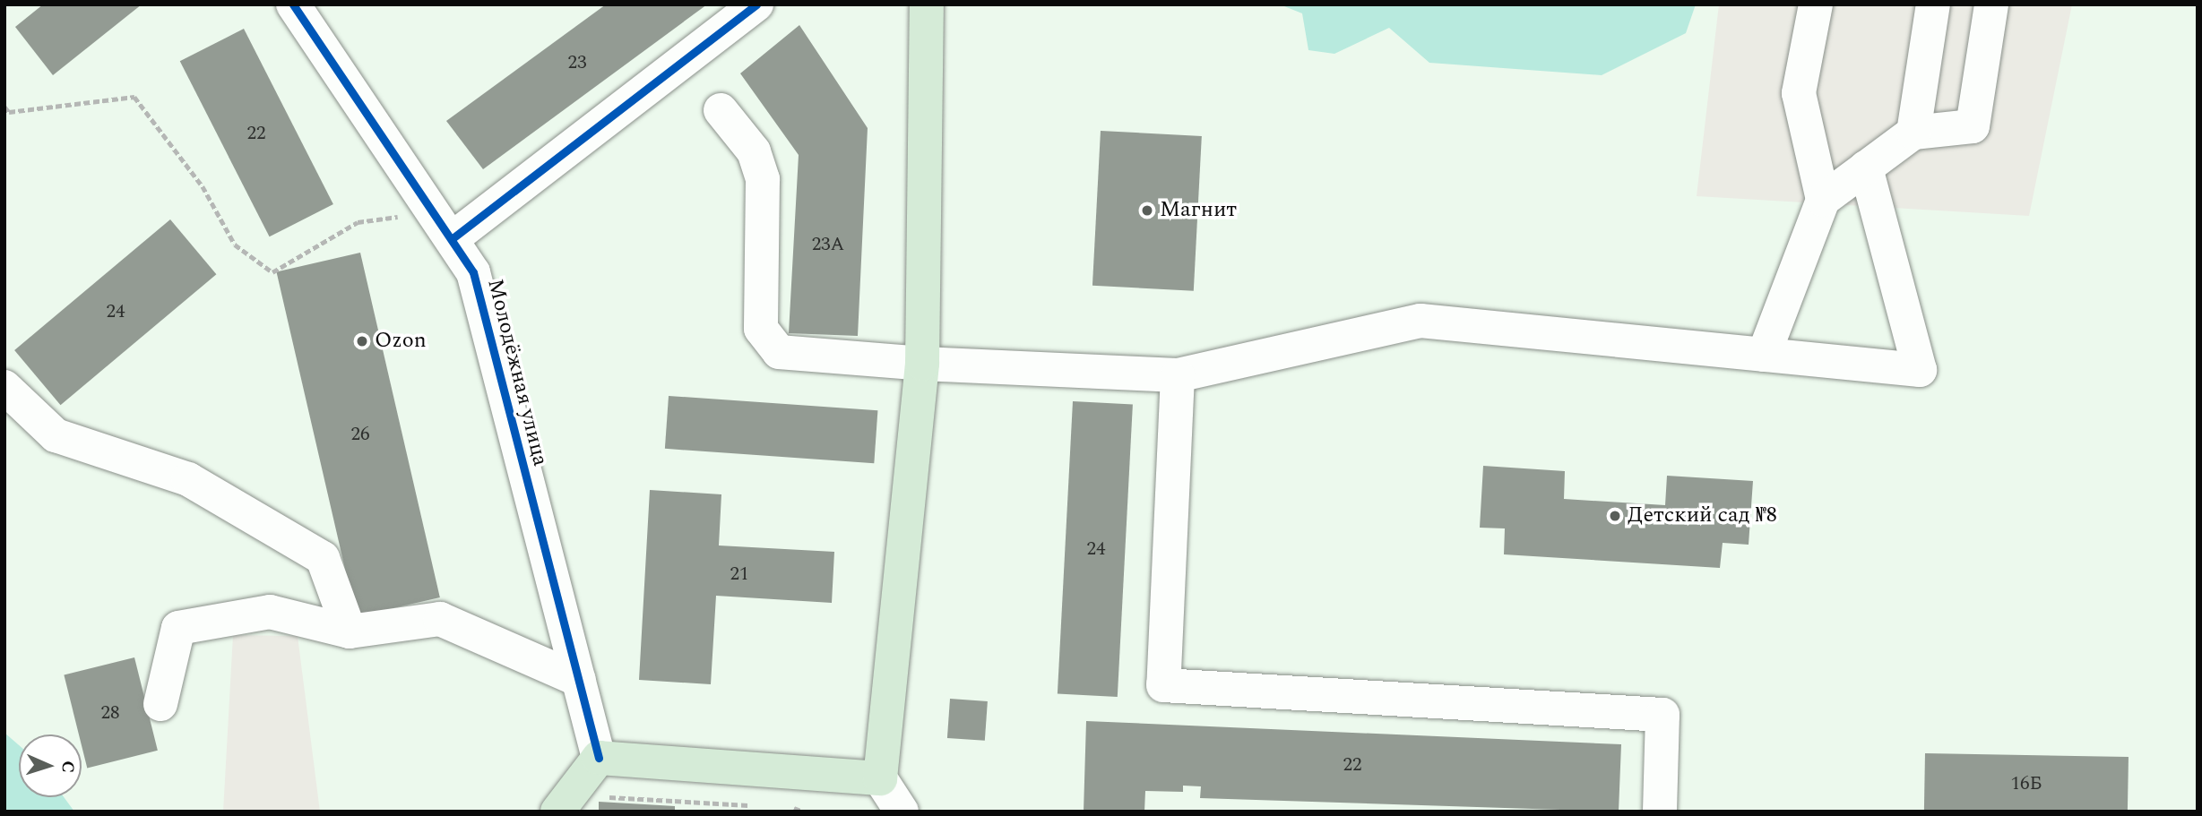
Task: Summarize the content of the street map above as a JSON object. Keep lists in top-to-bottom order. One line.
{"streets":{"street":["Молодёжная улица"]},"places":["Магнит","Ozon","Детский сад №8"],"house_numbers":["23","22","23А","24","26","24","21","28","22","16Б"],"north":"right"}
